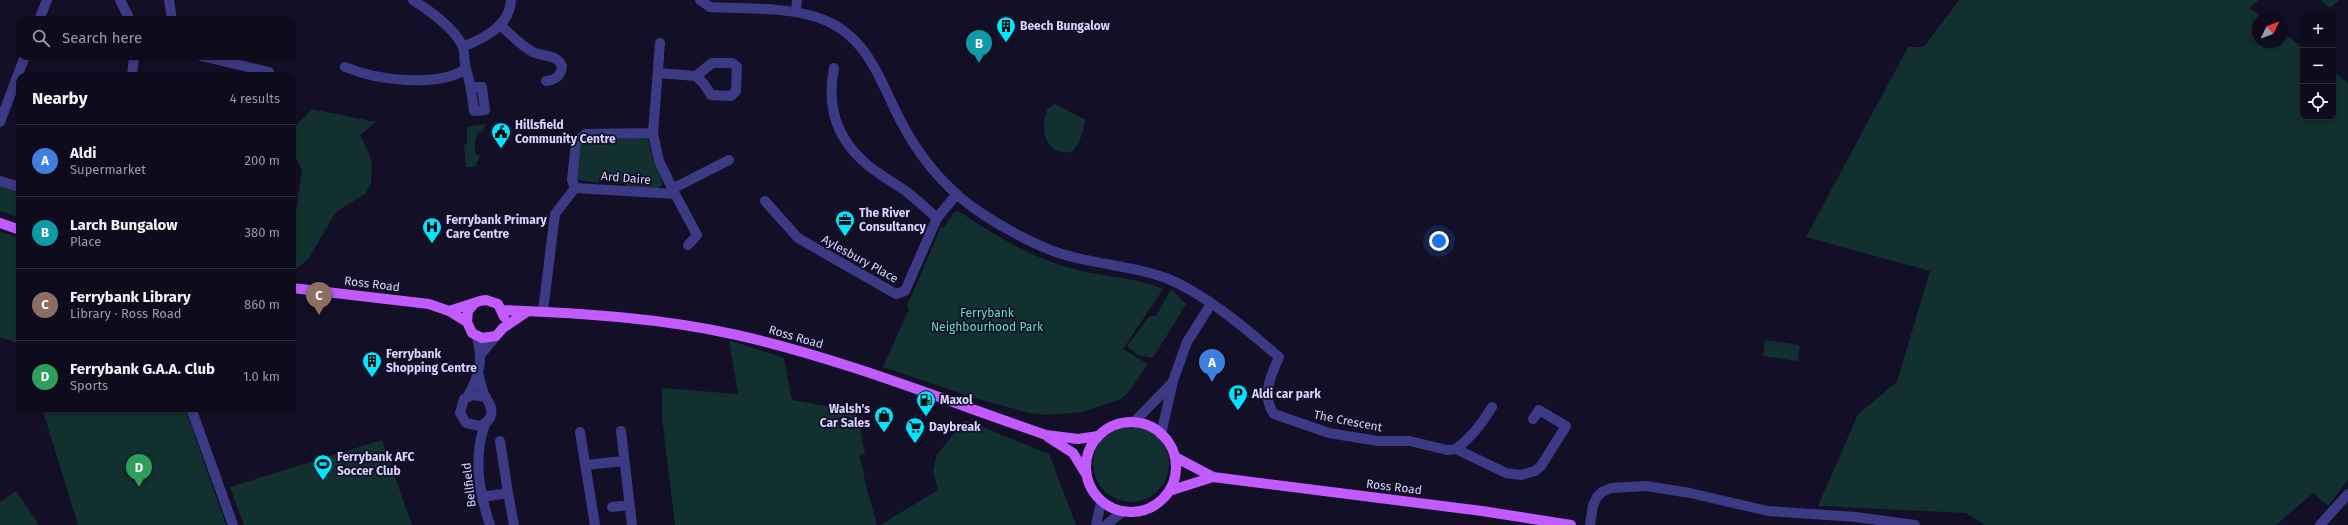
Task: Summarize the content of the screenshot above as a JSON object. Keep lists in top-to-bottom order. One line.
{"streets":{"main road":["Ross Road"],"street":["Ard Daire","Aylesbury Place","The Crescent","Bellfield"]},"parks":["Ferrybank Neighbourhood Park"],"places":{"building":["Beech Bungalow","Ferrybank Shopping Centre"],"public building":["Hillsfield Community Centre"],"office":["The River Consultancy"],"hospital":["Ferrybank Primary Care Centre"],"parking":["Aldi car park"],"fuel station":["Maxol"],"shop":["Walsh's Car Sales"],"supermarket":["Daybreak"],"sports":["Ferrybank AFC Soccer Club"]},"north":"top right","page":{"map_buttons":["+","−"],"search":"Search here","pins":["B","C","A","D"],"heading":["Nearby","4 results"],"list":[{"mark":"A","name":"Aldi","note":"Supermarket","value":"200 m"},{"mark":"B","name":"Larch Bungalow","note":"Place","value":"380 m"},{"mark":"C","name":"Ferrybank Library","note":"Library · Ross Road","value":"860 m"},{"mark":"D","name":"Ferrybank G.A.A. Club","note":"Sports","value":"1.0 km"}]}}
